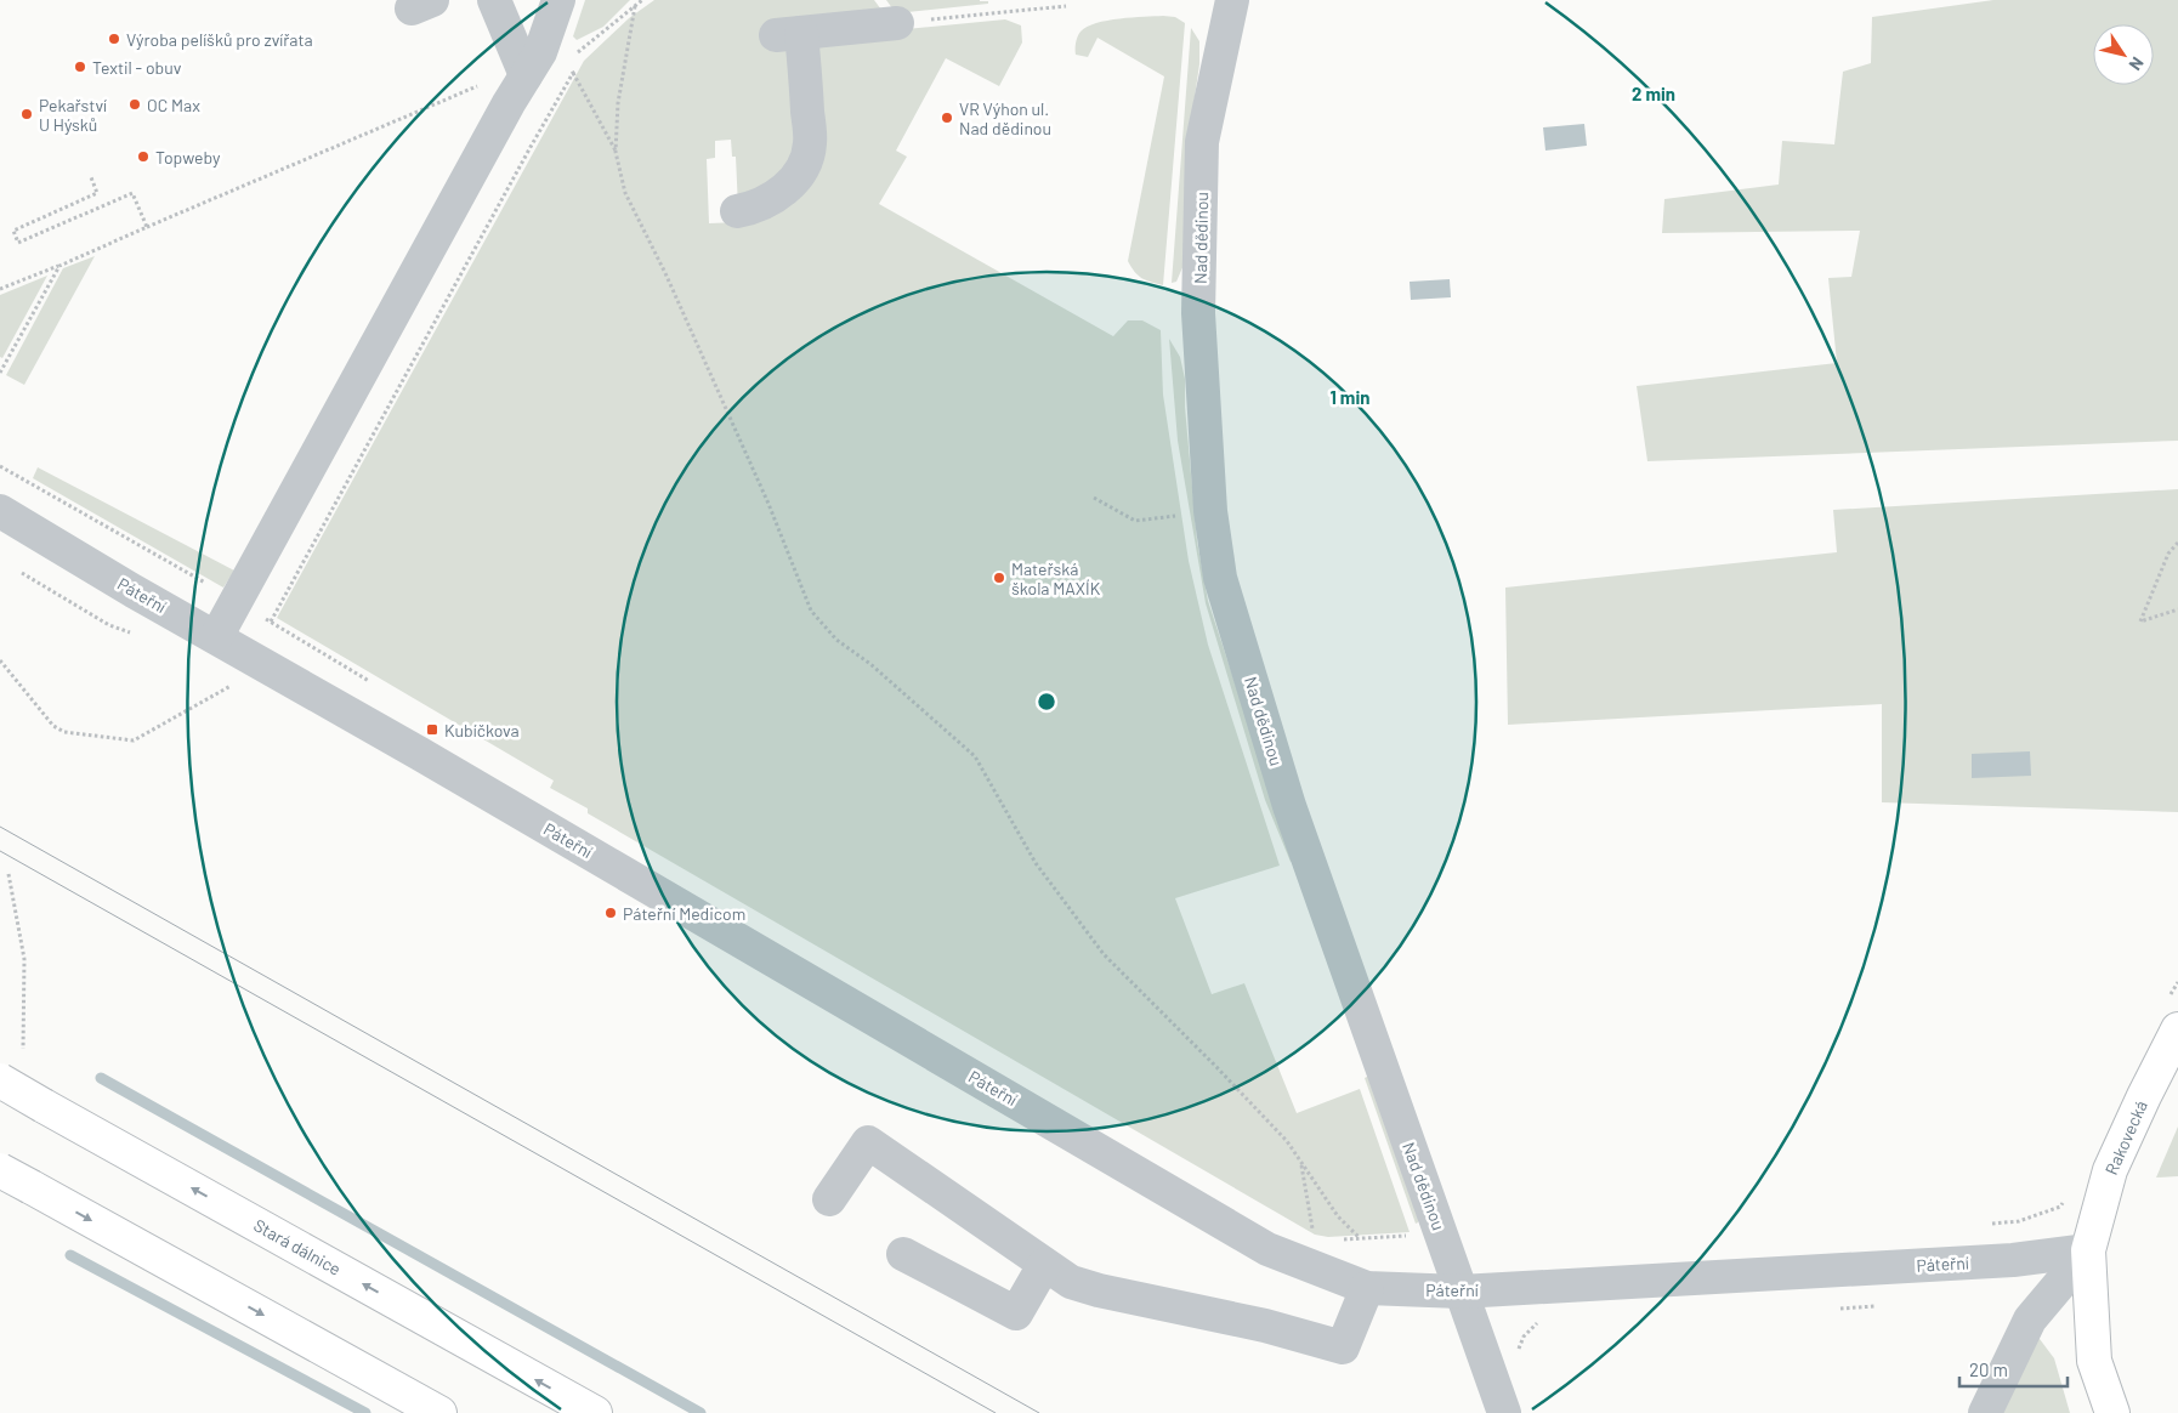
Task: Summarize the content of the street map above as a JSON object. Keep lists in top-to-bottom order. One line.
{"streets":{"main road":["Rakovecká","Stará dálnice"],"street":["Nad dědinou","Páteřní"]},"crossings":[["Nad dědinou","Páteřní"],["Páteřní","Rakovecká"]],"places":{"other":["Výroba pelíšků pro zvířata","Textil - obuv","OC Max","Pekařství U Hýsků","VR Výhon ul. Nad dědinou","Topweby","Mateřská škola MAXÍK","Páteřní Medicom"],"transit":["Kubíčkova"]},"scale_bar":"20 m","north":"bottom right","rings":["2 min","1 min"]}
